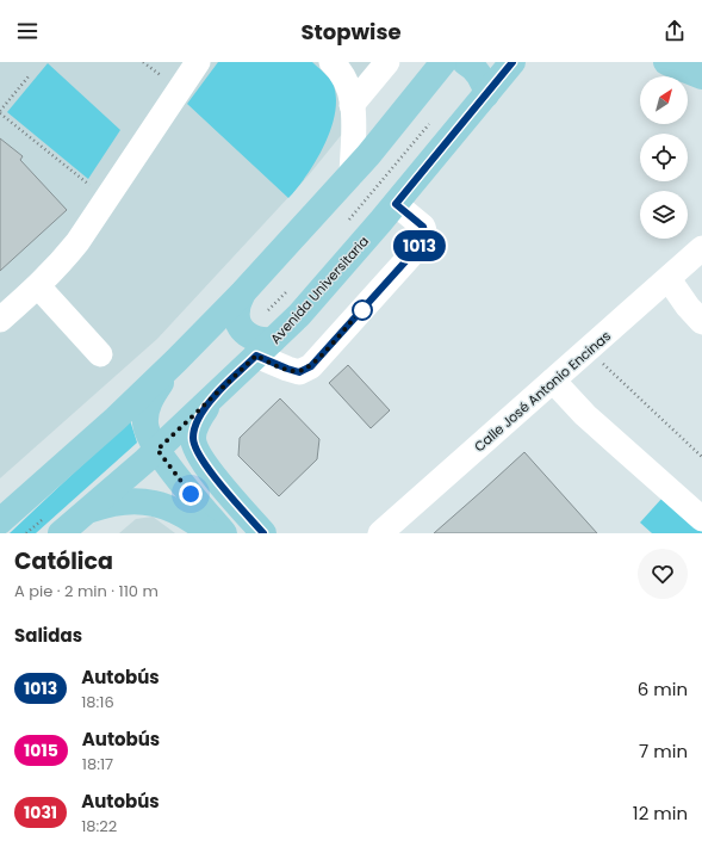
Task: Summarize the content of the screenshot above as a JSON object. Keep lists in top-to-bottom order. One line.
{"streets":{"main road":["Avenida Universitaria"],"street":["Calle José Antonio Encinas"]},"lines":["bus line 1013"],"north":"top right","page":{"header":"Stopwise","on_map":"1013","heading":[["Católica","A pie · 2 min · 110 m"],"Salidas"],"list":[{"mark":"1013","name":"Autobús","note":"18:16","value":"6 min"},{"mark":"1015","name":"Autobús","note":"18:17","value":"7 min"},{"mark":"1031","name":"Autobús","note":"18:22","value":"12 min"}]}}
